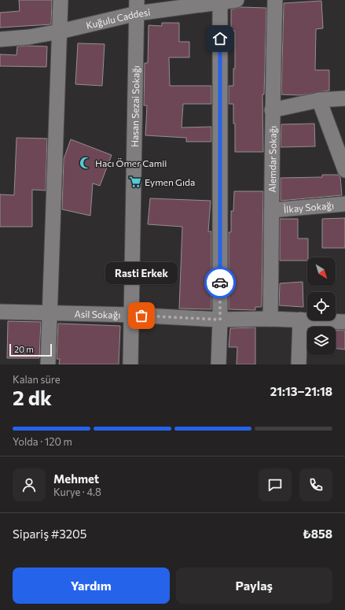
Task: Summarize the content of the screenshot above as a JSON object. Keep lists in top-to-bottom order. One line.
{"streets":{"street":["Kuğulu Caddesi","Hasan Sezai Sokağı","Alemdar Sokağı","İlkay Sokağı","Asil Sokağı"]},"crossings":[["Kuğulu Caddesi","Hasan Sezai Sokağı"],["Hasan Sezai Sokağı","Asil Sokağı"],["Alemdar Sokağı","İlkay Sokağı"],["Alemdar Sokağı","Asil Sokağı"]],"places":{"mosque":["Hacı Ömer Camii"],"supermarket":["Eymen Gıda"],"other":["Rasti Erkek"]},"scale_bar":"20 m","north":"bottom right","page":{"bubble":"Rasti Erkek","scale":"20 m","heading":["2 dk","Kalan süre","21:13–21:18"],"panel":["Mehmet","Kurye · 4.8","Sipariş #3205","₺858"],"bar":"Yolda · 120 m","buttons":["Yardım","Paylaş"]}}
